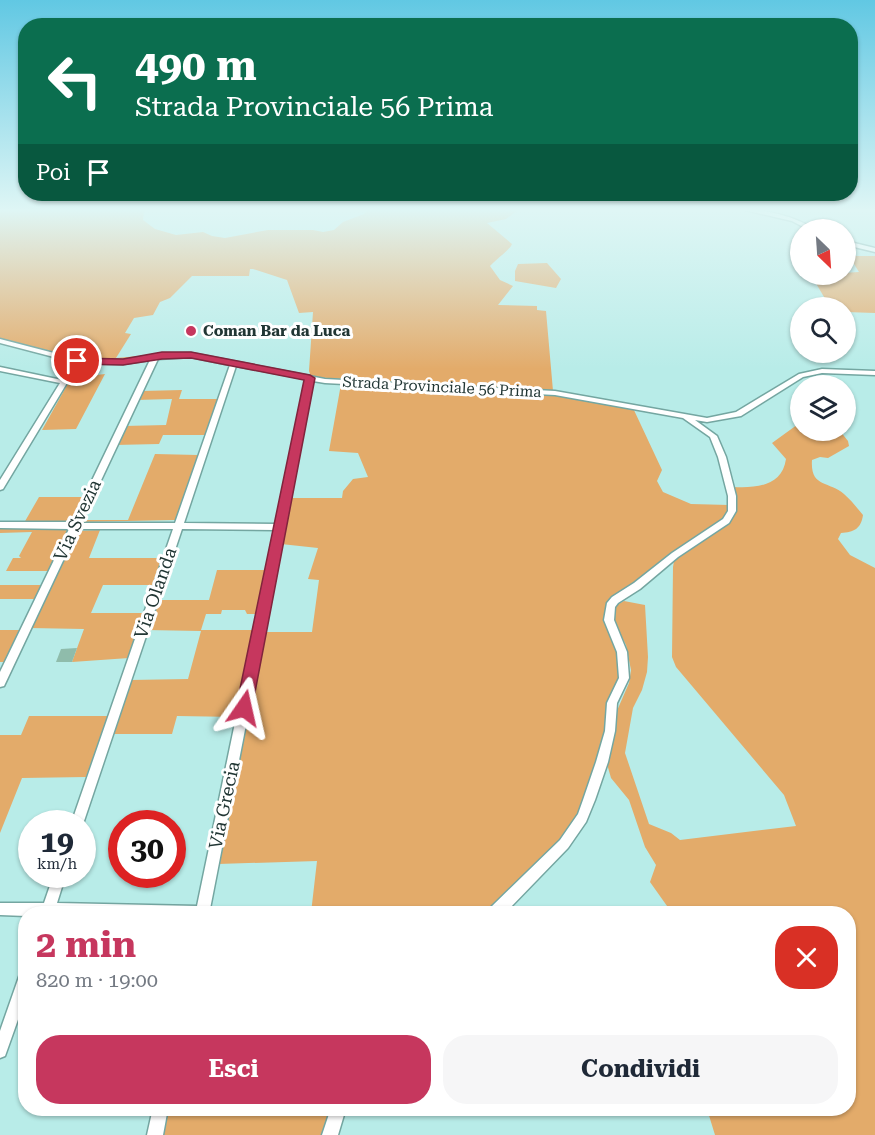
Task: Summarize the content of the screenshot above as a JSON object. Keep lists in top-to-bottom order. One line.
{"streets":{"street":["Strada Provinciale 56 Prima","Via Svezia","Via Olanda","Via Grecia"]},"crossings":[["Strada Provinciale 56 Prima","Via Svezia"],["Strada Provinciale 56 Prima","Via Olanda"],["Strada Provinciale 56 Prima","Via Grecia"]],"places":["Coman Bar da Luca"],"north":"bottom right","page":{"turn":["490 m","Strada Provinciale 56 Prima"],"then":"Poi","speed":"19 km/h","limit":"30","heading":["2 min","820 m · 19:00"],"buttons":["Esci","Condividi"]}}
